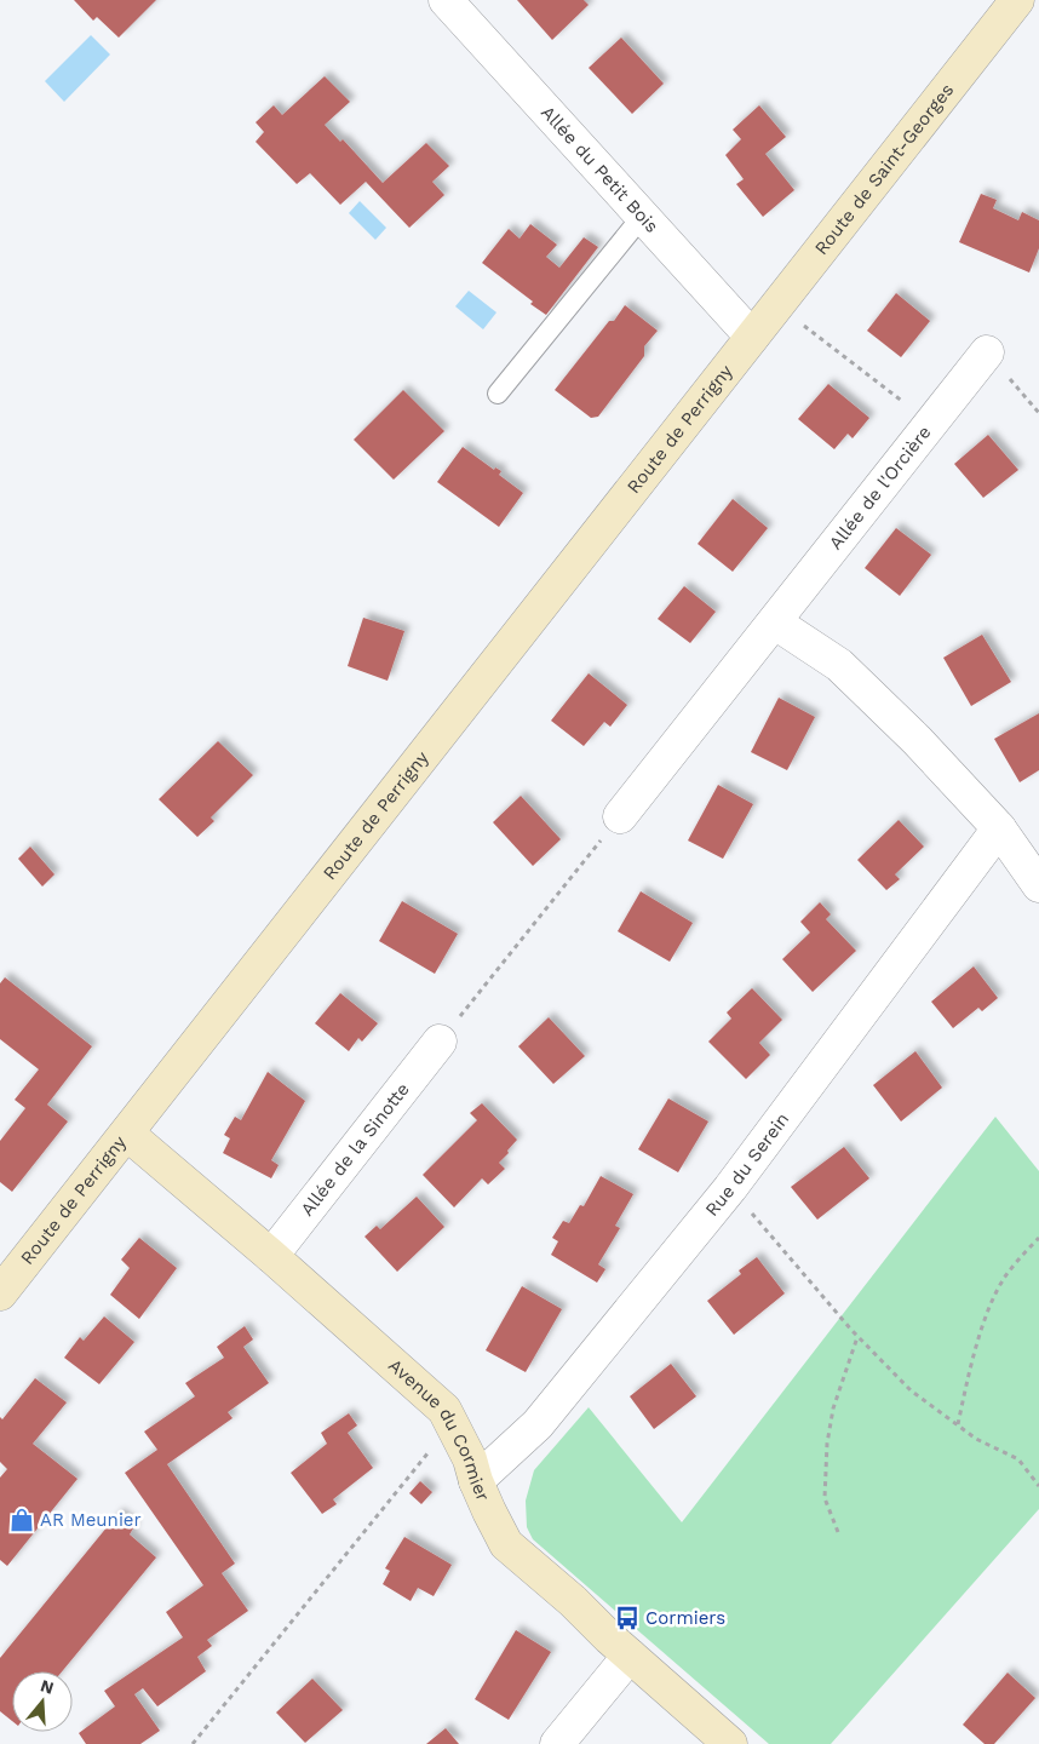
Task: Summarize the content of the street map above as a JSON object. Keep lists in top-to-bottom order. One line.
{"streets":{"main road":["Route de Saint-Georges","Route de Perrigny","Avenue du Cormier"],"street":["Allée du Petit Bois","Allée de l'Orcière","Allée de la Sinotte","Rue du Serein"]},"crossings":[["Allée du Petit Bois","Route de Saint-Georges"],["Allée du Petit Bois","Route de Perrigny"],["Route de Saint-Georges","Route de Perrigny"],["Route de Perrigny","Avenue du Cormier"],["Allée de la Sinotte","Avenue du Cormier"],["Rue du Serein","Avenue du Cormier"]],"places":{"shop":["AR Meunier"],"bus stop":["Cormiers"]},"north":"top"}
